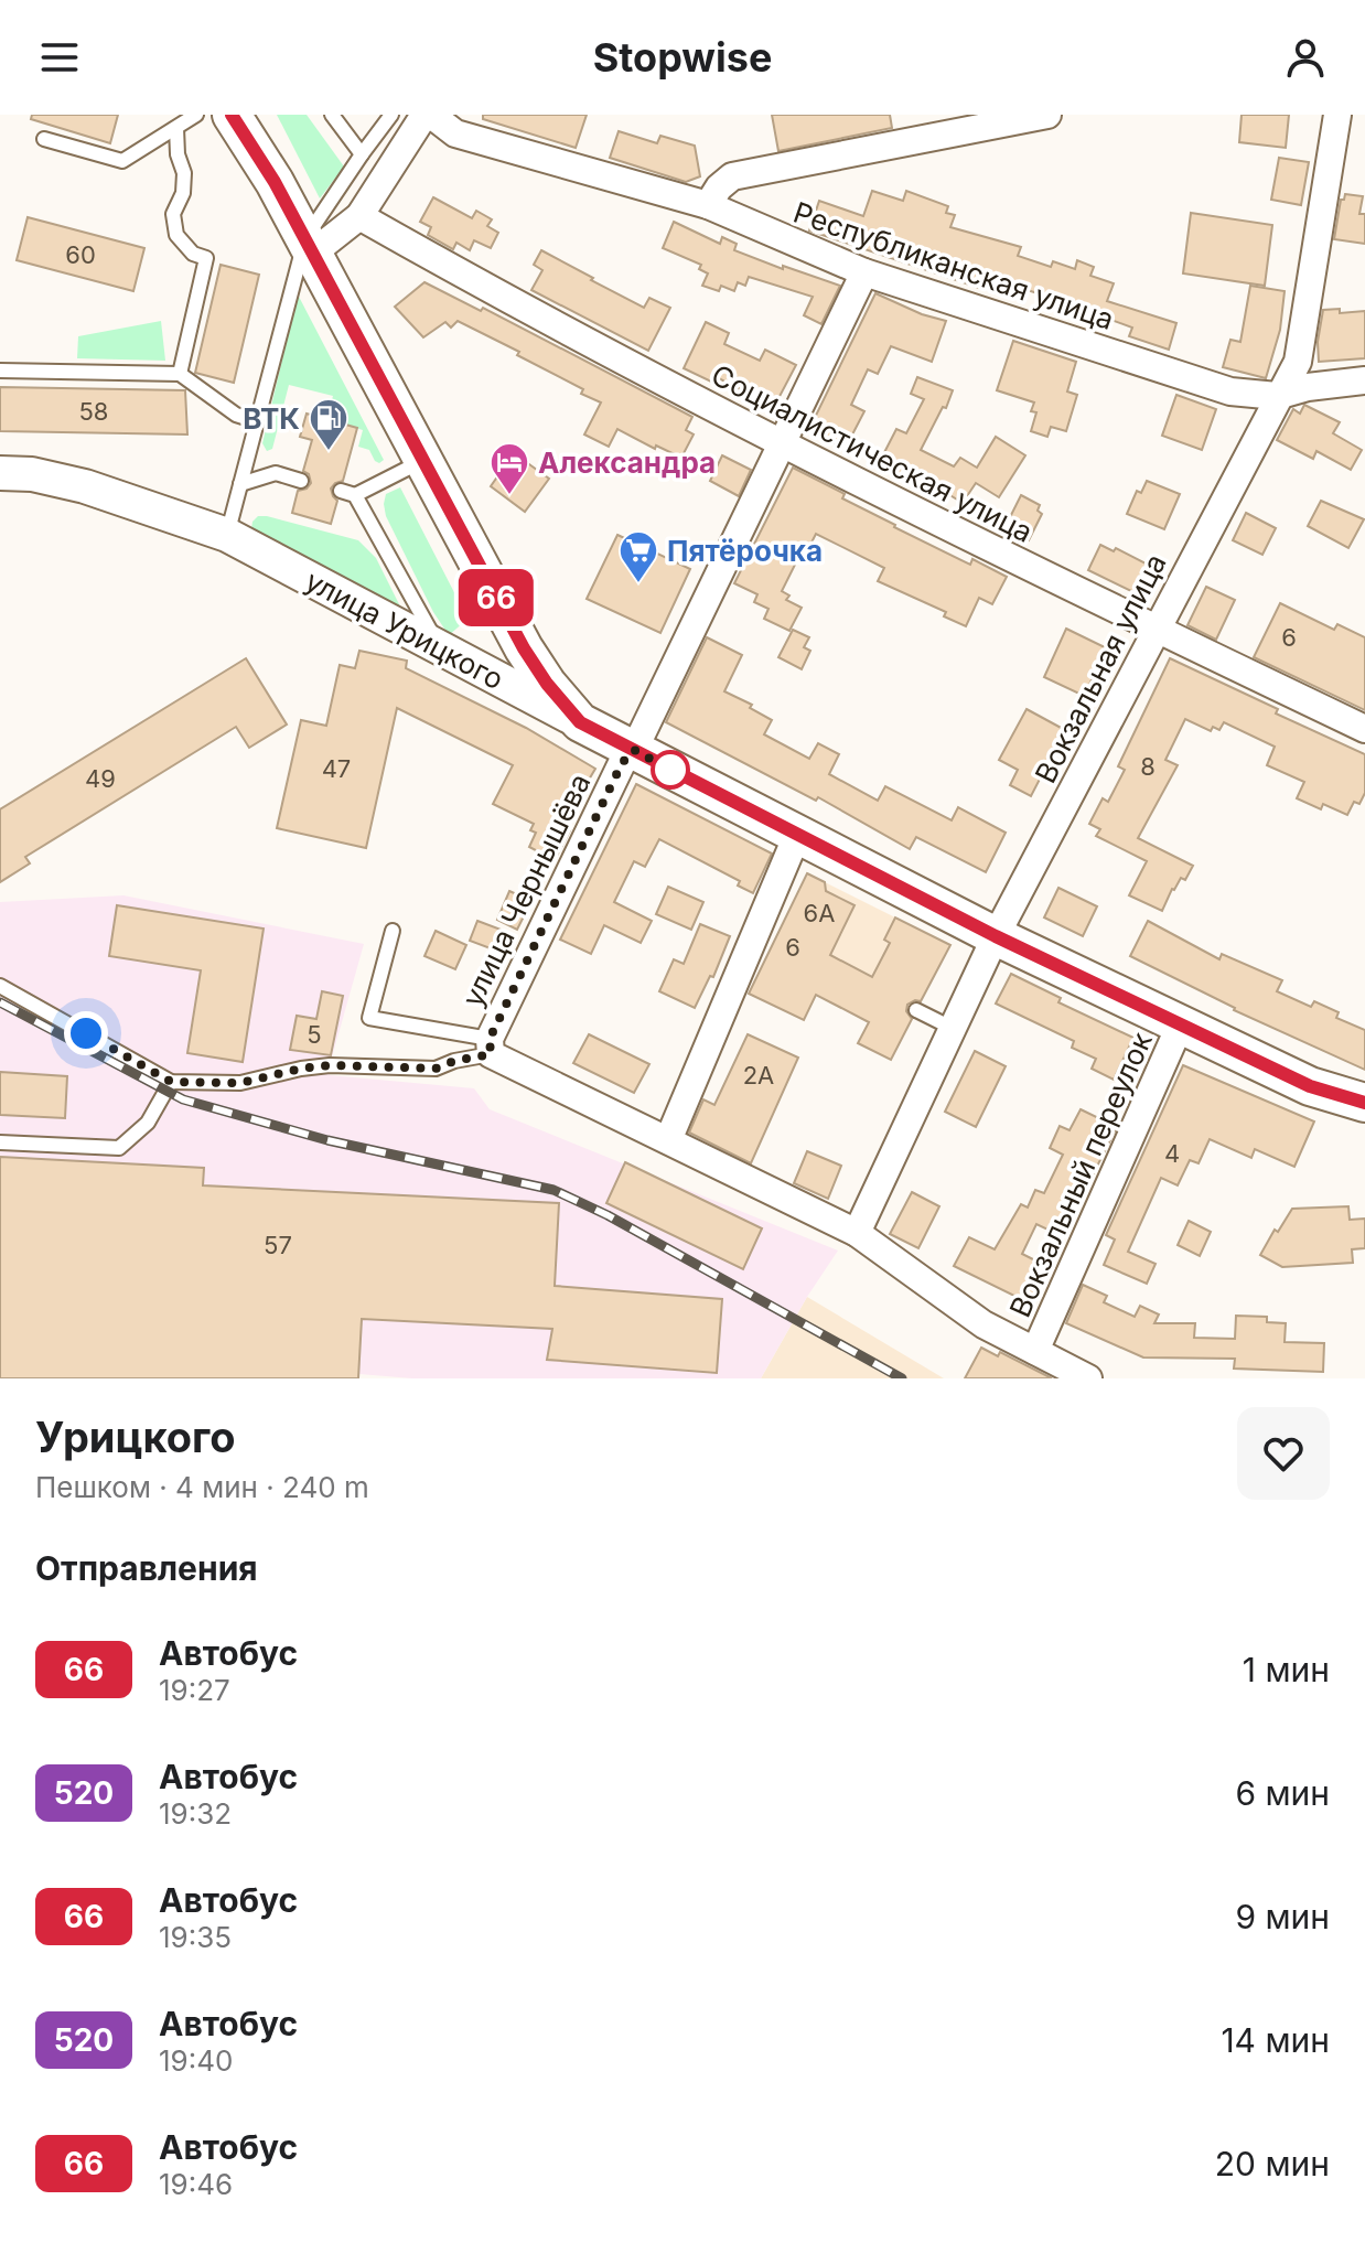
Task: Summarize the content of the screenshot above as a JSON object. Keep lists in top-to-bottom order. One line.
{"streets":{"main road":["улица Урицкого"],"street":["Республиканская улица","Социалистическая улица","Вокзальная улица","улица Чернышёва","Вокзальный переулок"]},"crossings":[["Республиканская улица","Вокзальная улица"],["Республиканская улица","улица Чернышёва"],["Социалистическая улица","Вокзальная улица"],["Социалистическая улица","улица Чернышёва"],["улица Урицкого","Вокзальная улица"],["улица Урицкого","улица Чернышёва"],["улица Урицкого","Вокзальный переулок"]],"places":{"fuel station":["ВТК"],"hotel":["Александра"],"supermarket":["Пятёрочка"]},"lines":["bus line 66"],"house_numbers":["60","58","6","8","47","49","6А","6","5","2А","4","57"],"page":{"header":"Stopwise","on_map":"66","heading":[["Урицкого","Пешком · 4 мин · 240 m"],"Отправления"],"list":[{"mark":"66","name":"Автобус","note":"19:27","value":"1 мин"},{"mark":"520","name":"Автобус","note":"19:32","value":"6 мин"},{"mark":"66","name":"Автобус","note":"19:35","value":"9 мин"},{"mark":"520","name":"Автобус","note":"19:40","value":"14 мин"},{"mark":"66","name":"Автобус","note":"19:46","value":"20 мин"}]}}
